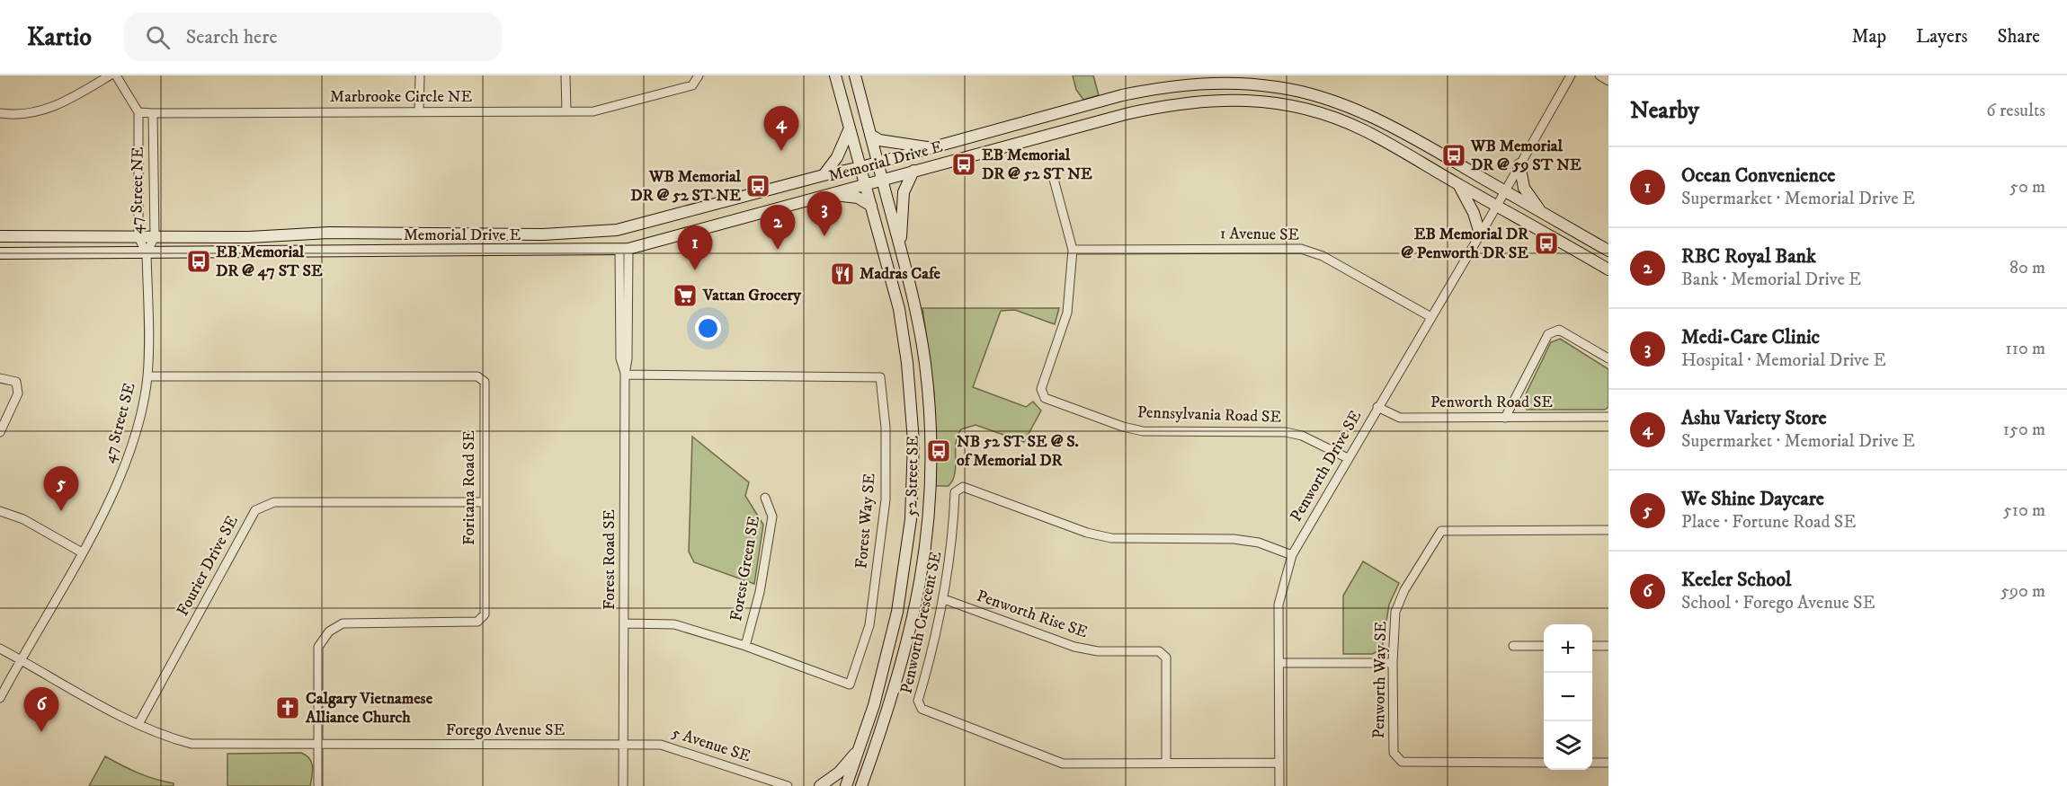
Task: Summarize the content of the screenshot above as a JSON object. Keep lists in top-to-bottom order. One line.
{"streets":{"main road":["Memorial Drive E","52 Street SE"],"street":["Marbrooke Circle NE","47 Street NE","1 Avenue SE","Penworth Road SE","Pennsylvania Road SE","47 Street SE","Penworth Drive SE","Foritana Road SE","Forest Way SE","Forest Road SE","Fourier Drive SE","Forest Green SE","Penworth Rise SE","Penworth Crescent SE","Penworth Way SE","Forego Avenue SE","5 Avenue SE"]},"crossings":[["Marbrooke Circle NE","47 Street NE"],["Memorial Drive E","47 Street NE"],["Memorial Drive E","47 Street SE"],["Memorial Drive E","Penworth Drive SE"],["Memorial Drive E","52 Street SE"],["Memorial Drive E","Forest Road SE"],["47 Street NE","47 Street SE"],["1 Avenue SE","Pennsylvania Road SE"],["1 Avenue SE","Penworth Drive SE"],["Penworth Road SE","Penworth Drive SE"],["Pennsylvania Road SE","Penworth Drive SE"],["47 Street SE","Foritana Road SE"],["47 Street SE","Forego Avenue SE"],["Penworth Drive SE","Penworth Crescent SE"],["Foritana Road SE","Fourier Drive SE"],["Foritana Road SE","Forego Avenue SE"],["Forest Way SE","Forest Road SE"],["Forest Way SE","Forest Green SE"],["Forest Road SE","Forego Avenue SE"],["Forest Road SE","5 Avenue SE"],["Fourier Drive SE","Forego Avenue SE"],["Penworth Rise SE","Penworth Crescent SE"],["Forego Avenue SE","5 Avenue SE"]],"places":{"bus stop":["WB Memorial DR @ 59 ST NE","EB Memorial DR @ 52 ST NE","WB Memorial DR @ 52 ST NE","EB Memorial DR @ Penworth DR SE","EB Memorial DR @ 47 ST SE","NB 52 ST SE @ S. of Memorial DR"],"restaurant":["Madras Cafe"],"supermarket":["Vattan Grocery"],"church":["Calgary Vietnamese Alliance Church"]},"page":{"header":"Kartio","search":"Search here","nav":["Map","Layers","Share"],"heading":["Nearby","6 results"],"pins":["4","3","2","1","5","6"],"list":[{"mark":"1","name":"Ocean Convenience","note":"Supermarket · Memorial Drive E","value":"50 m"},{"mark":"2","name":"RBC Royal Bank","note":"Bank · Memorial Drive E","value":"80 m"},{"mark":"3","name":"Medi-Care Clinic","note":"Hospital · Memorial Drive E","value":"110 m"},{"mark":"4","name":"Ashu Variety Store","note":"Supermarket · Memorial Drive E","value":"150 m"},{"mark":"5","name":"We Shine Daycare","note":"Place · Fortune Road SE","value":"510 m"},{"mark":"6","name":"Keeler School","note":"School · Forego Avenue SE","value":"590 m"}],"map_buttons":["+","−"]}}
